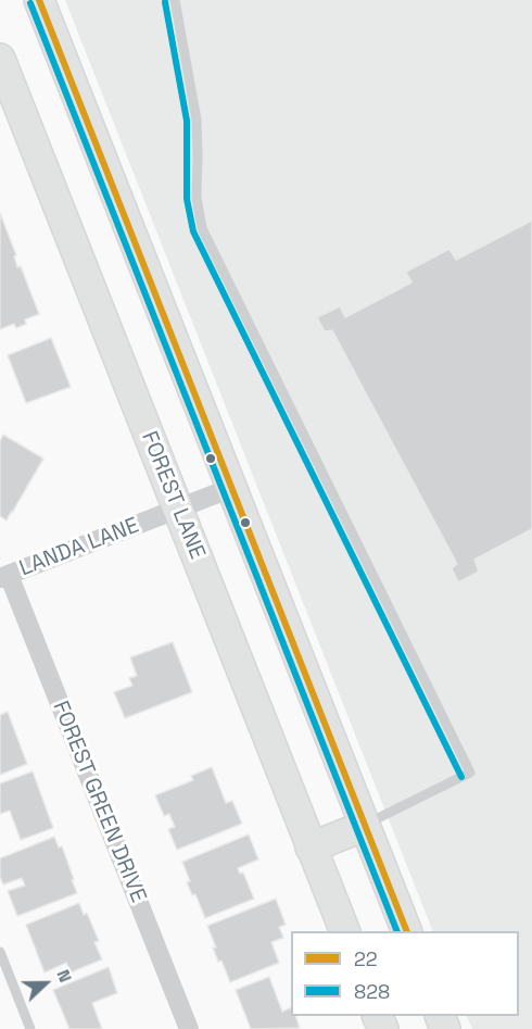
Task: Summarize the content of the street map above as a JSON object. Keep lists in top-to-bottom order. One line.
{"streets":{"main road":["FOREST LANE"],"street":["LANDA LANE","FOREST GREEN DRIVE"]},"crossings":[["FOREST LANE","LANDA LANE"],["LANDA LANE","FOREST GREEN DRIVE"]],"lines":["transit line 22","transit line 828"],"legend":["22","828"],"north":"right"}
